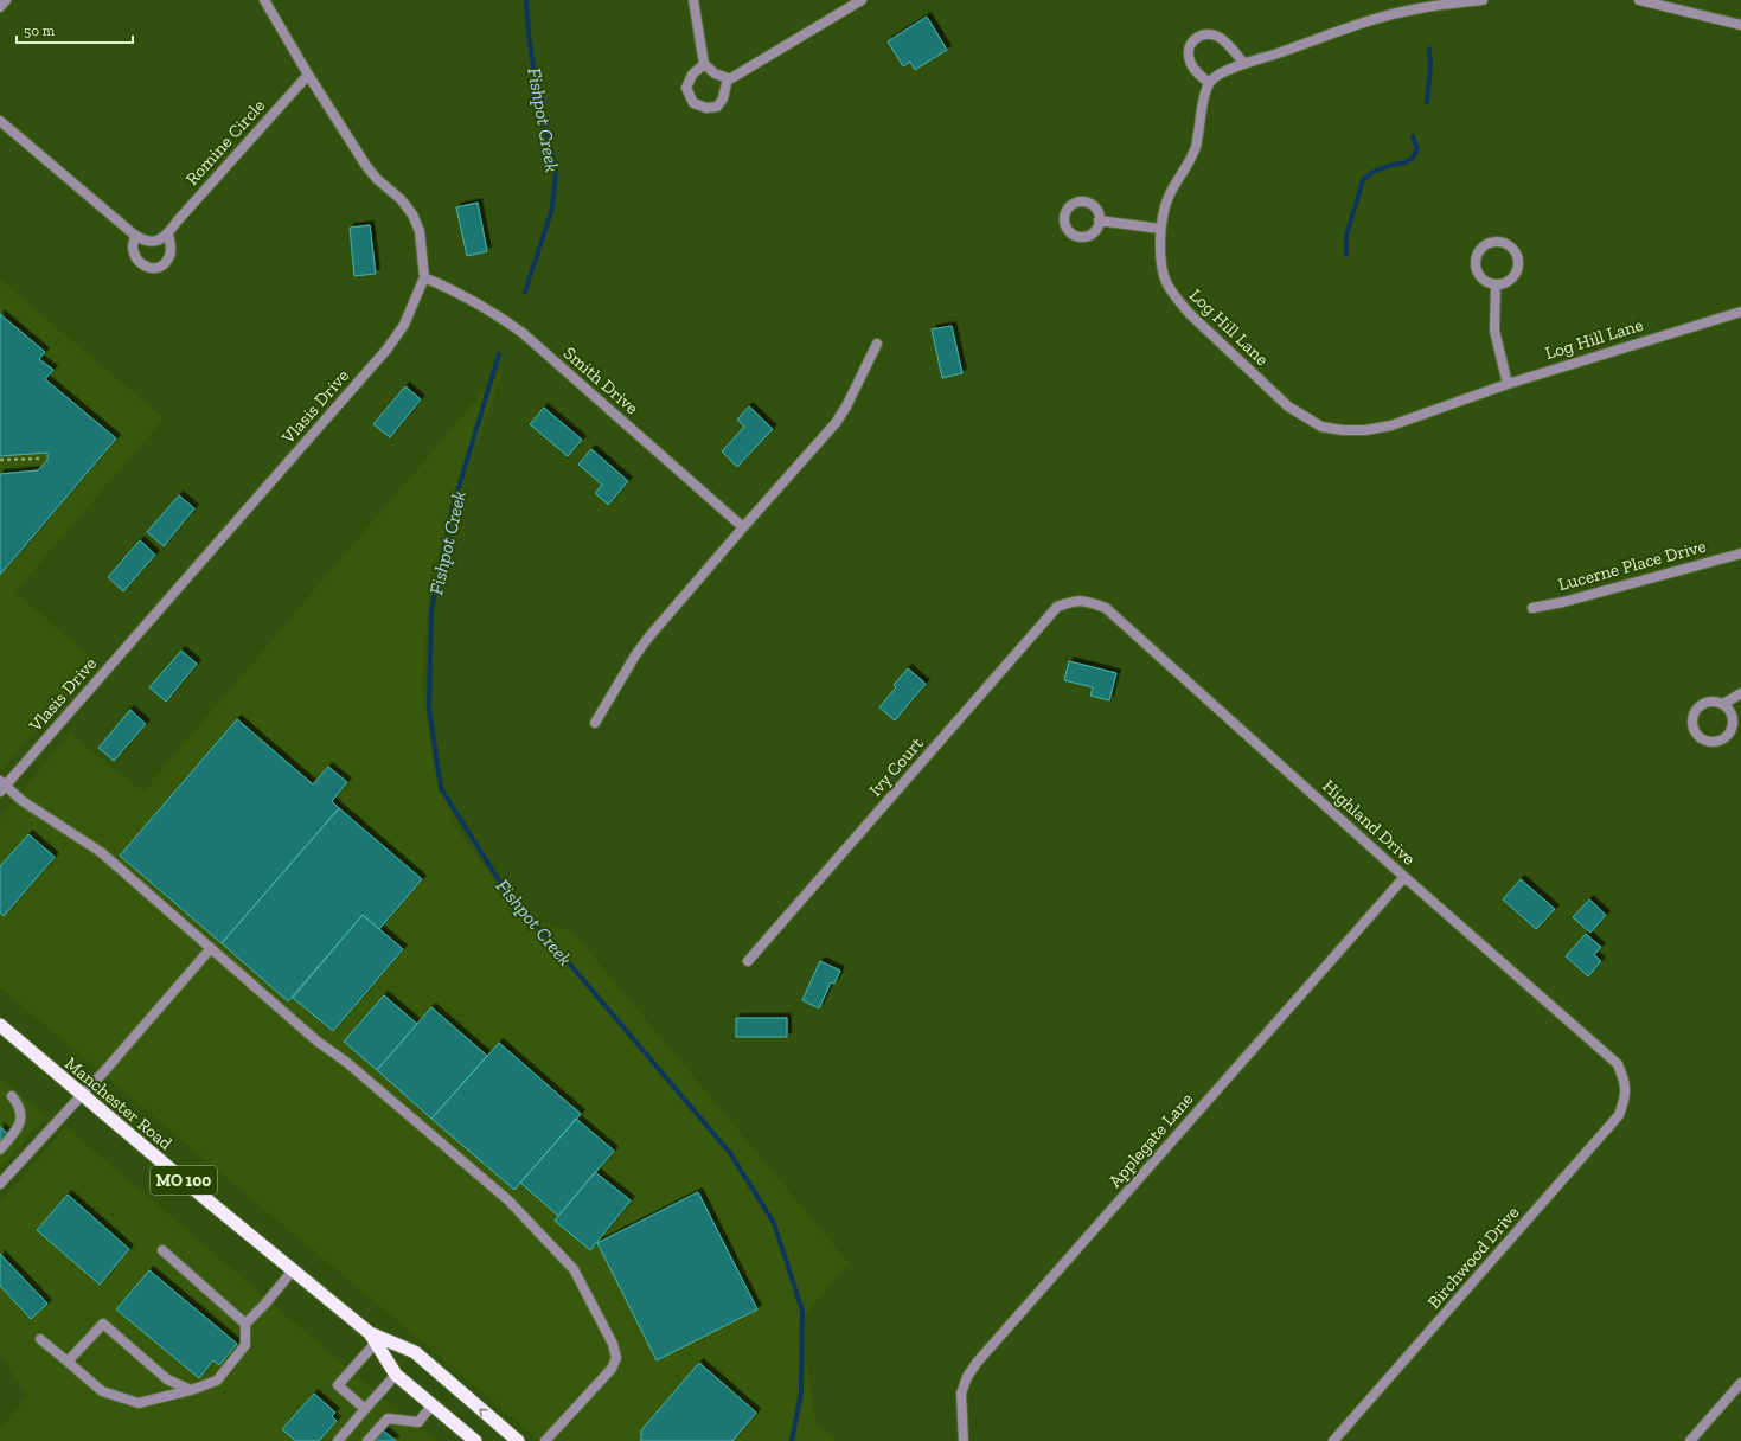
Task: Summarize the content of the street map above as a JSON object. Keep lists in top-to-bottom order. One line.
{"streets":{"highway":["Manchester Road","MO 100"],"street":["Romine Circle","Log Hill Lane","Smith Drive","Vlasis Drive","Lucerne Place Drive","Ivy Court","Highland Drive","Applegate Lane","Birchwood Drive"]},"crossings":[["Romine Circle","Vlasis Drive"],["Smith Drive","Vlasis Drive"],["Ivy Court","Highland Drive"],["Highland Drive","Applegate Lane"],["Highland Drive","Birchwood Drive"]],"water":["Fishpot Creek"],"scale_bar":"50 m"}
